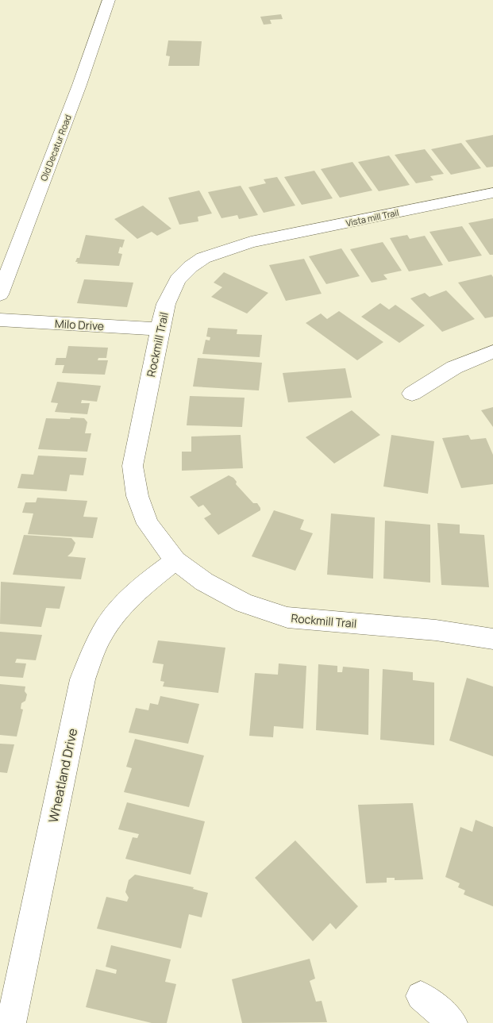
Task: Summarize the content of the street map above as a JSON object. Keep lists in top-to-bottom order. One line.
{"streets":{"street":["Old Decatur Road","Vista mill Trail","Milo Drive","Rockmill Trail","Wheatland Drive"]},"crossings":[["Vista mill Trail","Rockmill Trail"],["Milo Drive","Rockmill Trail"],["Rockmill Trail","Wheatland Drive"]]}
